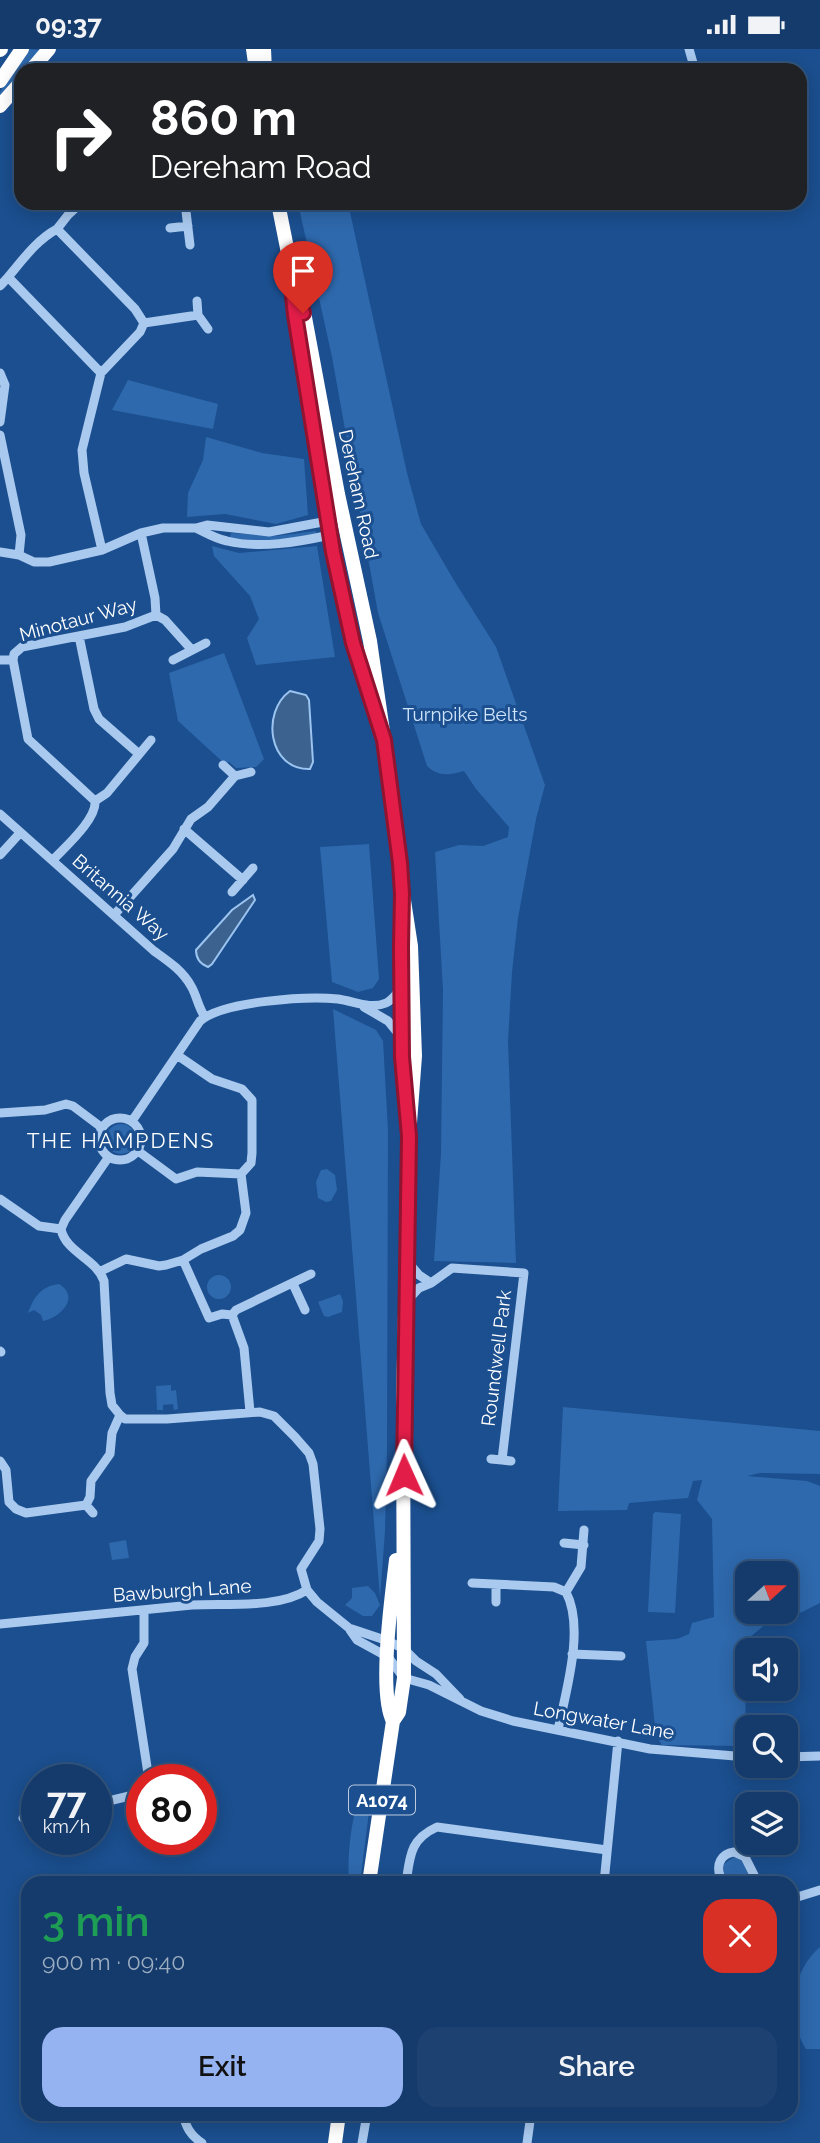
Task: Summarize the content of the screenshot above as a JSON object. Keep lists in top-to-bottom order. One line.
{"streets":{"highway":["Dereham Road","A1074"],"street":["Minotaur Way","Britannia Way","Roundwell Park","Bawburgh Lane","Longwater Lane"]},"crossings":[["Dereham Road","Roundwell Park"],["Dereham Road","Longwater Lane"]],"districts":["THE HAMPDENS"],"parks":["Turnpike Belts"],"north":"right","page":{"status":"09:37","turn":["860 m","Dereham Road"],"speed":"77 km/h","limit":"80","heading":["3 min","900 m · 09:40"],"buttons":["Exit","Share"]}}
